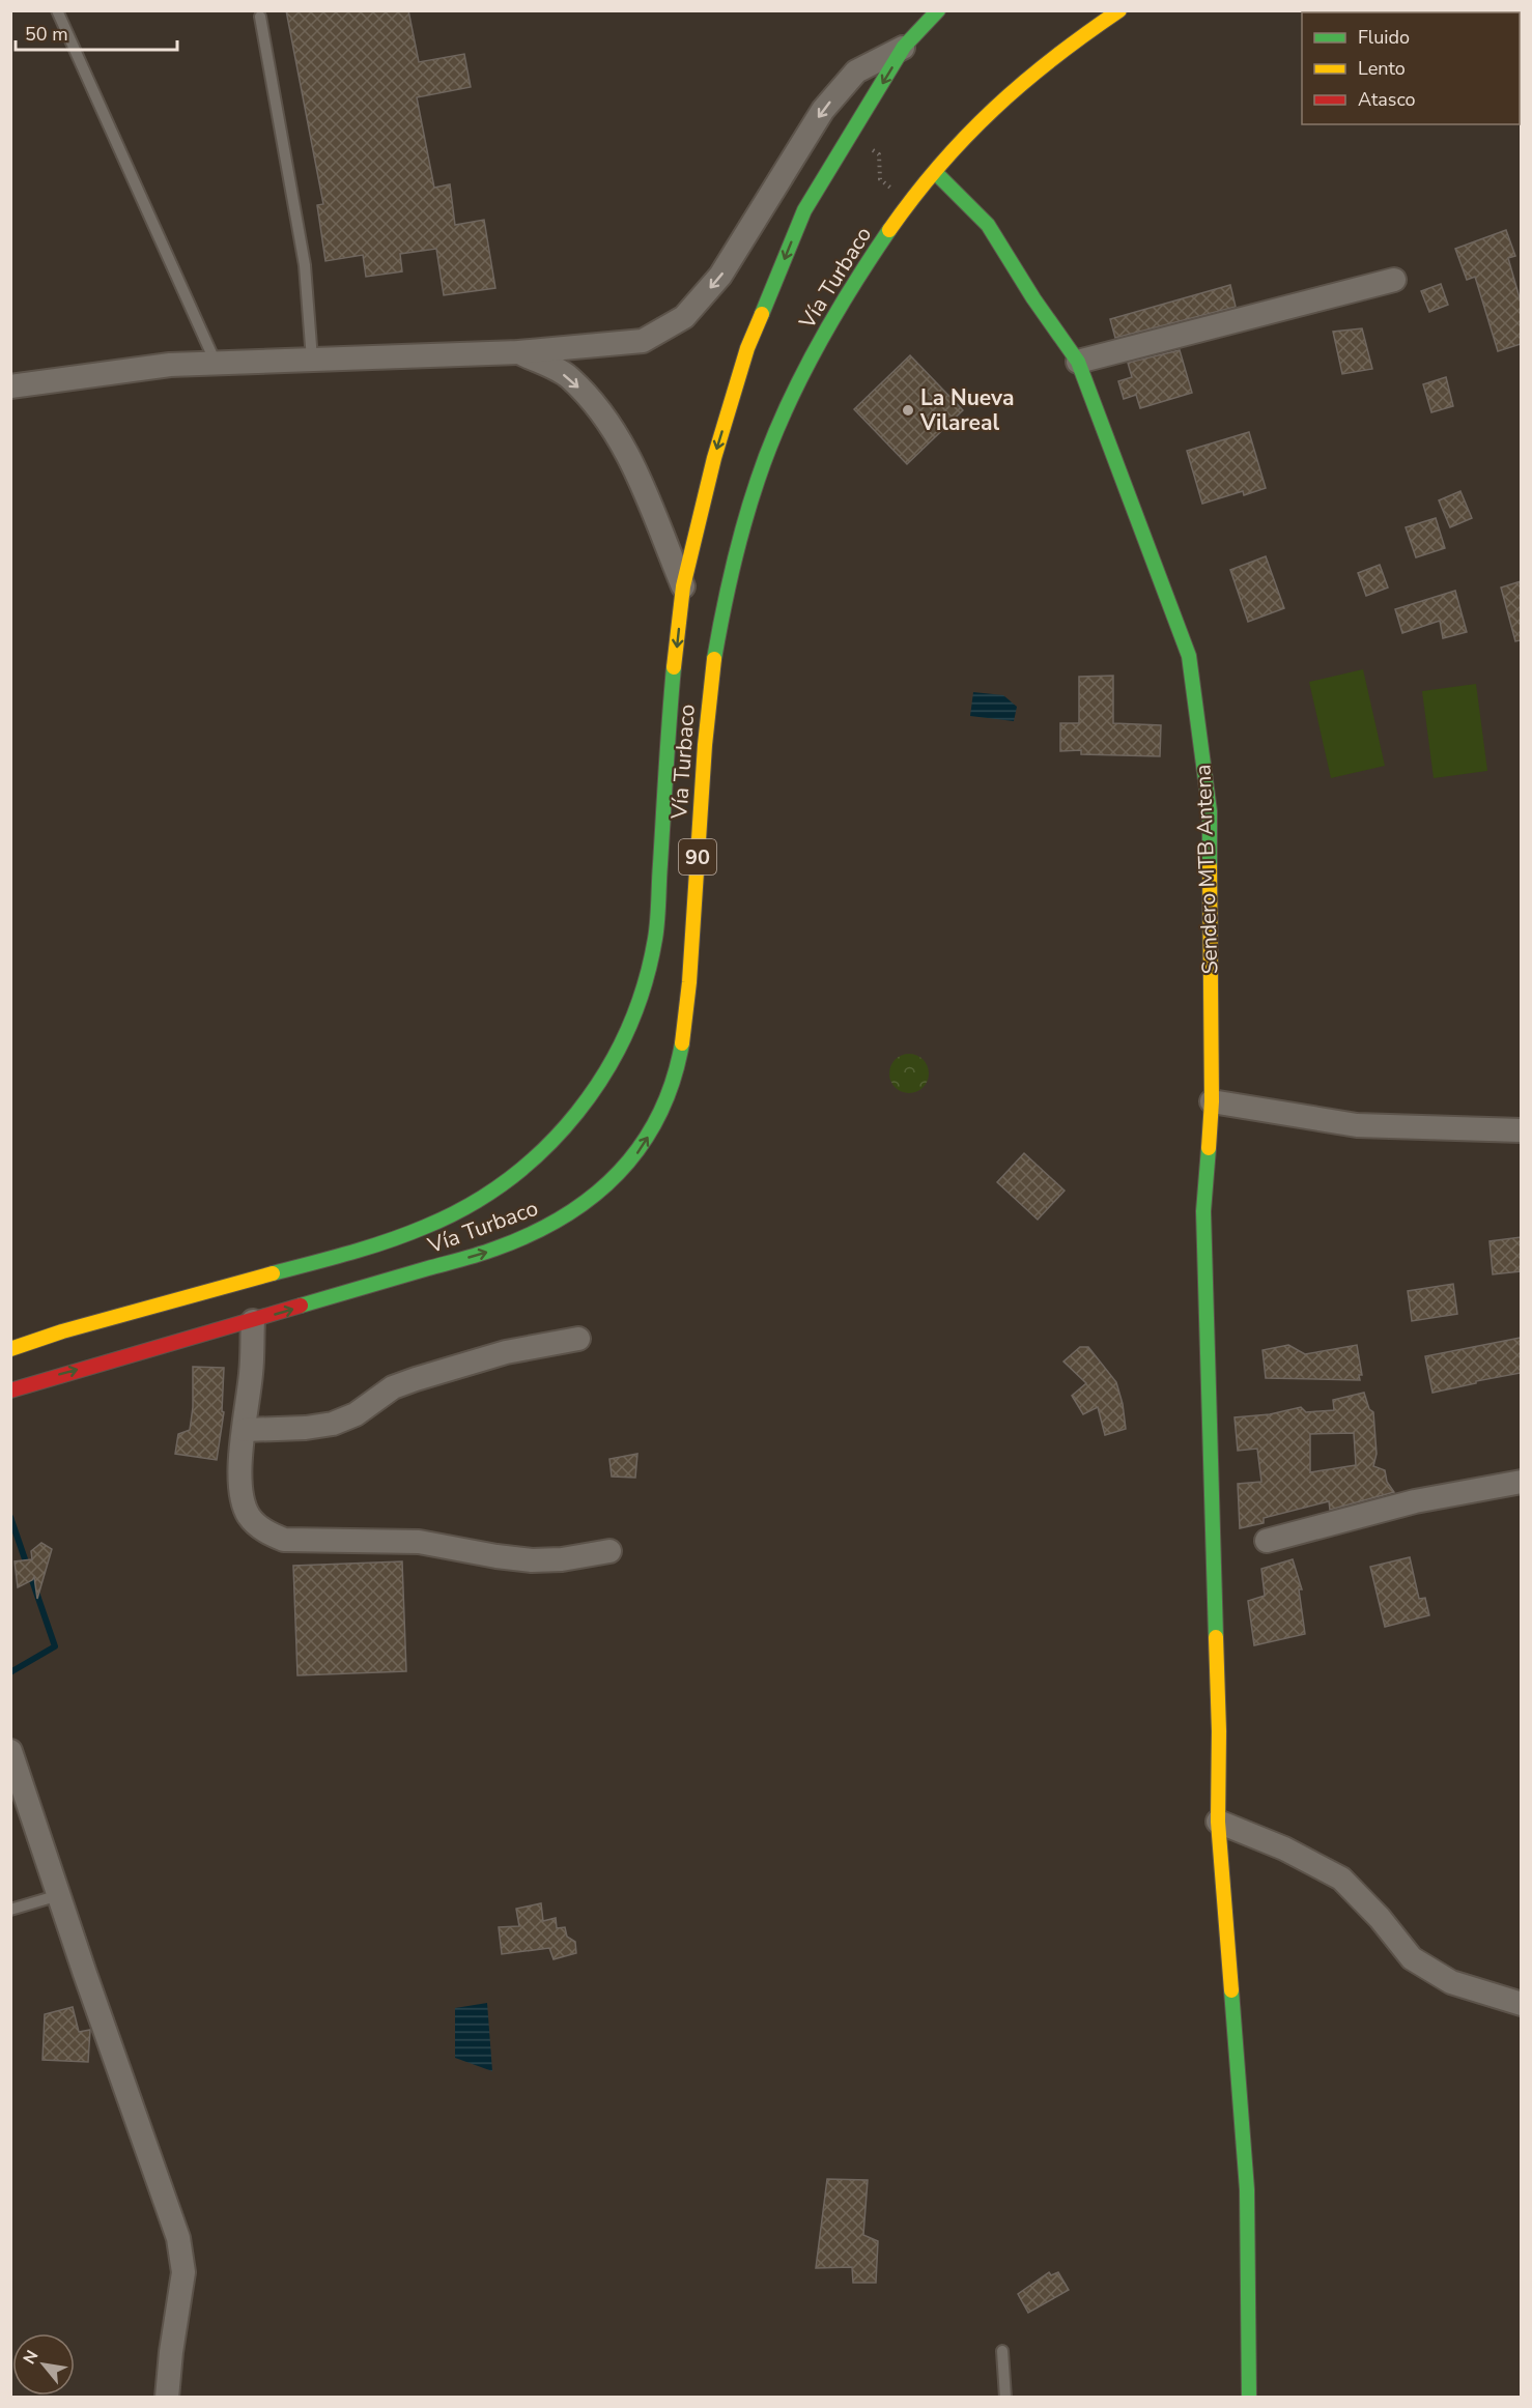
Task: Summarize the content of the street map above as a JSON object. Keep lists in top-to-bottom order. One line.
{"streets":{"main road":["Vía Turbaco","90","Sendero MTB Antena"]},"crossings":[["Vía Turbaco","Sendero MTB Antena"]],"places":["La Nueva Vilareal"],"legend":["Fluido","Lento","Atasco"],"scale_bar":"50 m","north":"top left"}
